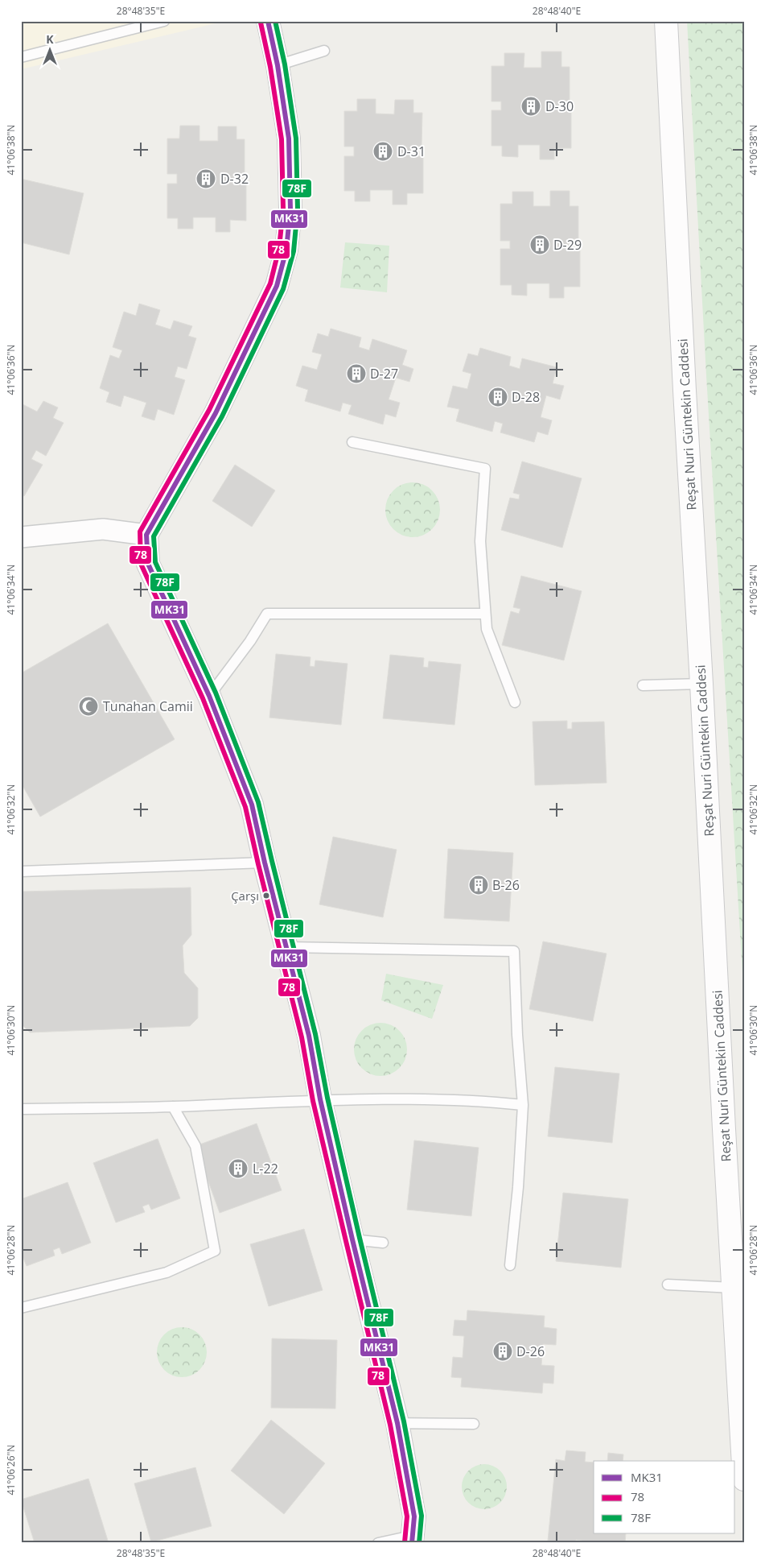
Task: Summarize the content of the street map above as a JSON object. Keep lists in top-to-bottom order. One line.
{"streets":{"street":["Reşat Nuri Güntekin Caddesi"]},"places":{"building":["D-30","D-31","D-32","D-29","D-27","D-28","B-26","L-22","D-26"],"mosque":["Tunahan Camii"],"other":["Çarşı"]},"lines":["transit line MK31","transit line 78F","transit line 78"],"legend":["MK31","78","78F"],"north":"top","coordinates":["28°48'35\"E","28°48'40\"E","41°06'38\"N","41°06'36\"N","41°06'34\"N","41°06'32\"N","41°06'30\"N","41°06'28\"N","41°06'26\"N"]}
